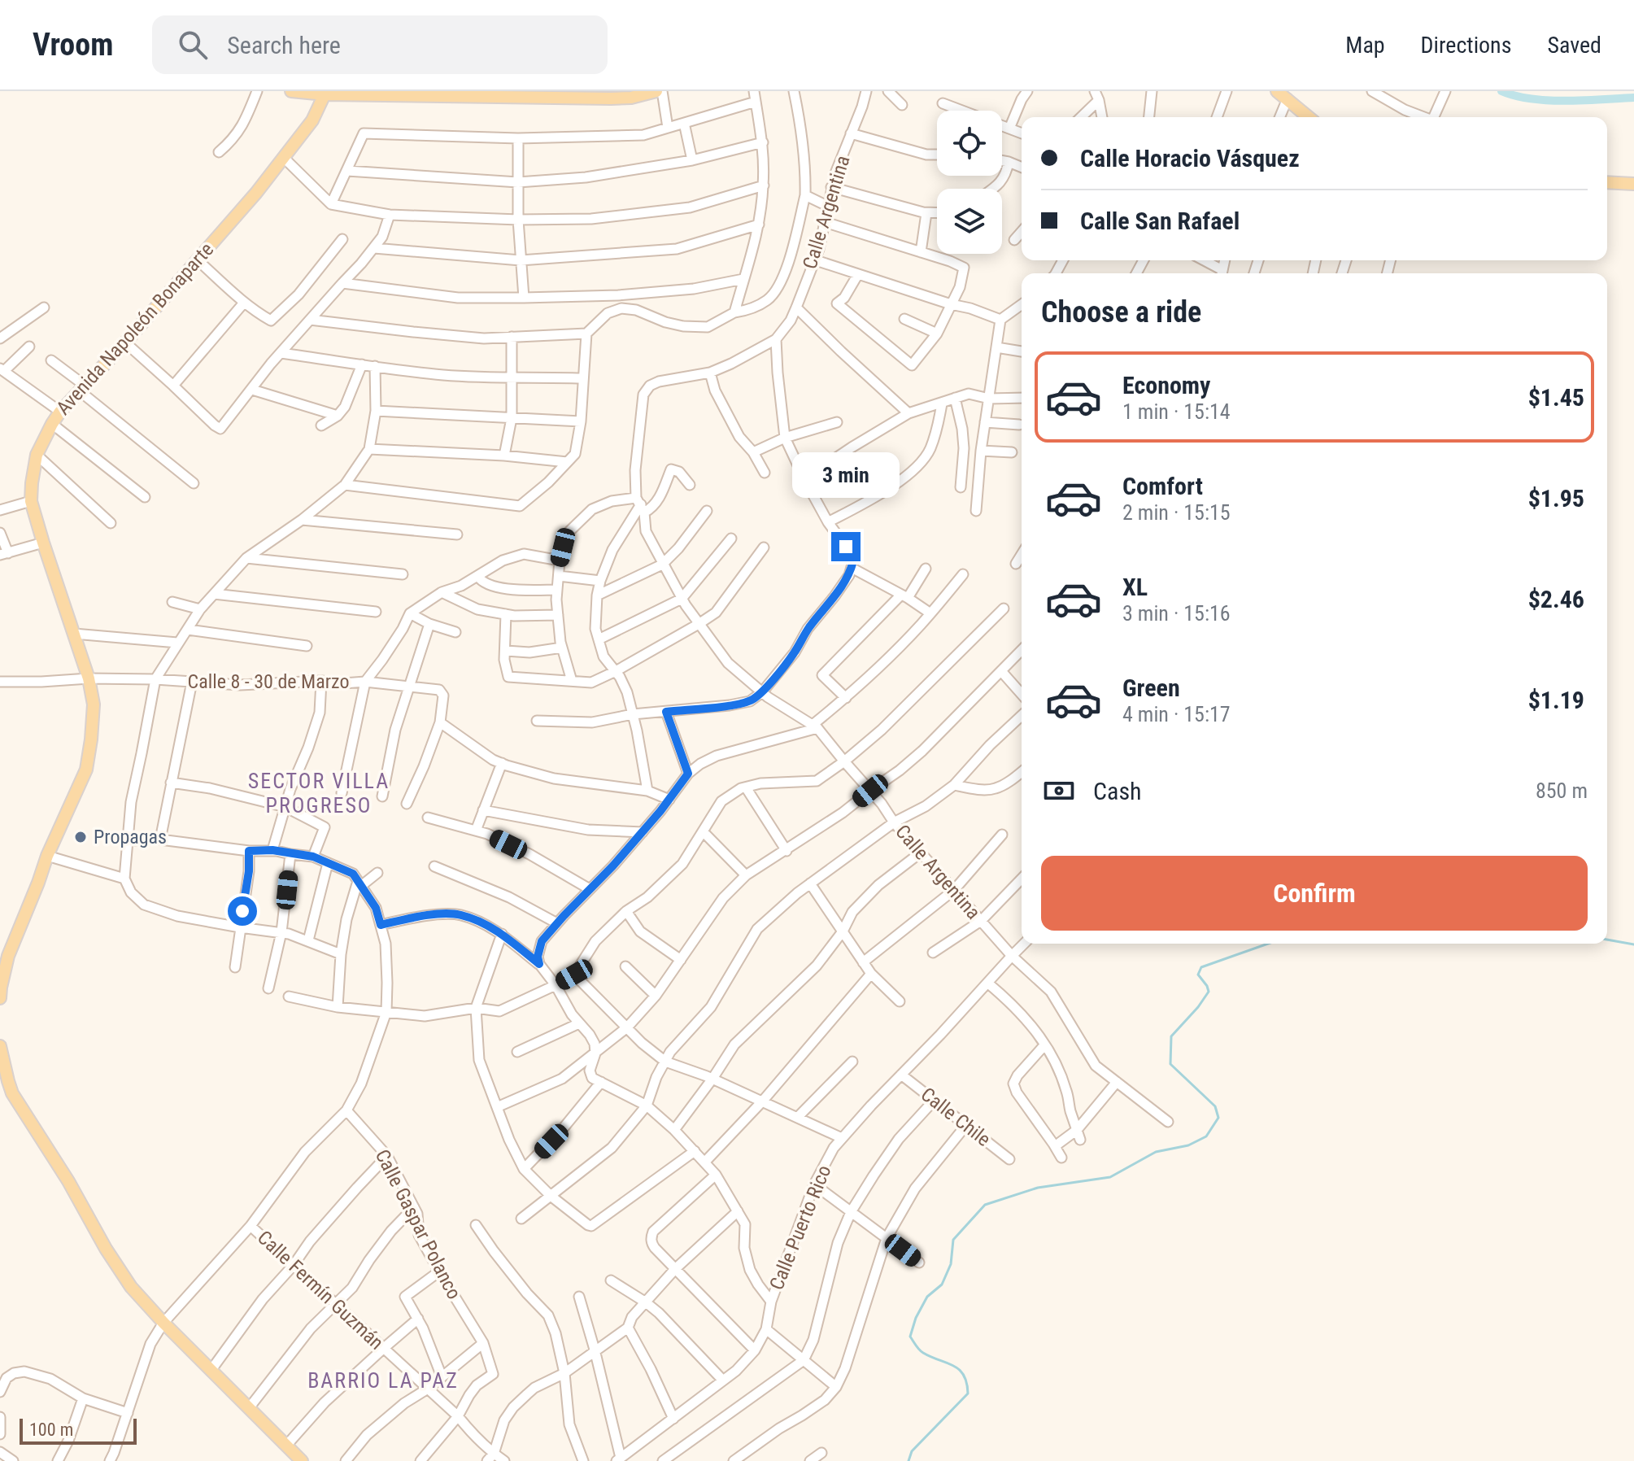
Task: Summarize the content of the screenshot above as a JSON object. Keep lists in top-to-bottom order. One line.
{"streets":{"main road":["Avenida Napoleón Bonaparte"],"street":["Calle Argentina","Calle 8 - 30 de Marzo","Calle Chile","Calle Gaspar Polanco","Calle Puerto Rico","Calle Fermín Guzmán"]},"crossings":[["Calle Argentina","Calle Puerto Rico"],["Avenida Napoleón Bonaparte","Calle 8 - 30 de Marzo"],["Calle Chile","Calle Puerto Rico"],["Calle Gaspar Polanco","Calle Fermín Guzmán"]],"districts":["SECTOR VILLA PROGRESO","BARRIO LA PAZ"],"places":["Propagas"],"scale_bar":"100 m","page":{"header":"Vroom","search":"Search here","nav":["Map","Directions","Saved"],"banner":["Calle Horacio Vásquez","Calle San Rafael"],"heading":"Choose a ride","list":[{"name":"Economy","note":"1 min · 15:14","value":"$1.45"},{"name":"Comfort","note":"2 min · 15:15","value":"$1.95"},{"name":"XL","note":"3 min · 15:16","value":"$2.46"},{"name":"Green","note":"4 min · 15:17","value":"$1.19"}],"bubble":"3 min","pay":["Cash","850 m"],"buttons":"Confirm","scale":"100 m"}}
